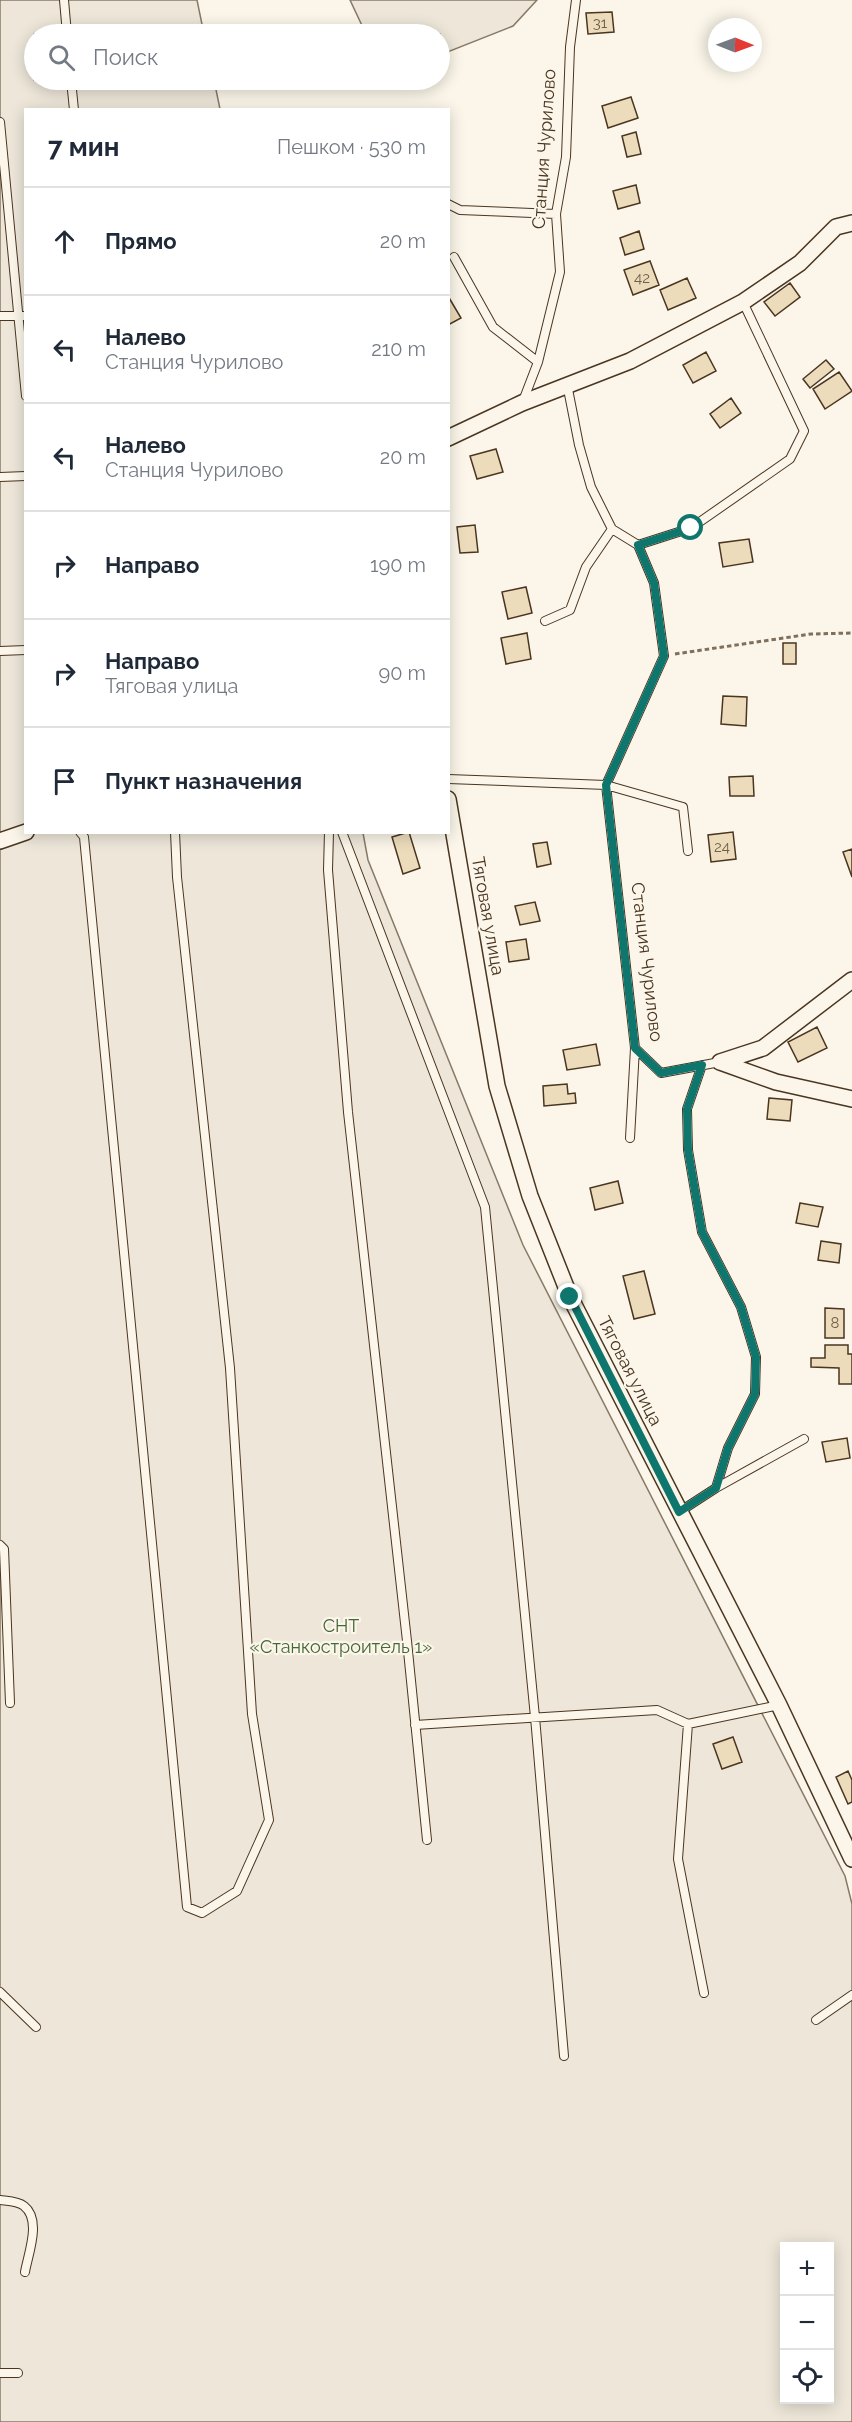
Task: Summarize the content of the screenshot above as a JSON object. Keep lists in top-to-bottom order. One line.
{"streets":{"street":["Станция Чурилово","Тяговая улица"]},"parks":["СНТ «Станкостроитель 1»"],"house_numbers":["31","42","24","8"],"north":"right","page":{"search":"Поиск","heading":["7 мин","Пешком · 530 m"],"list":[["Прямо","20 m"],["Налево","Станция Чурилово","210 m"],["Налево","Станция Чурилово","20 m"],["Направо","190 m"],["Направо","Тяговая улица","90 m"],"Пункт назначения"],"map_buttons":["+","−"]}}
